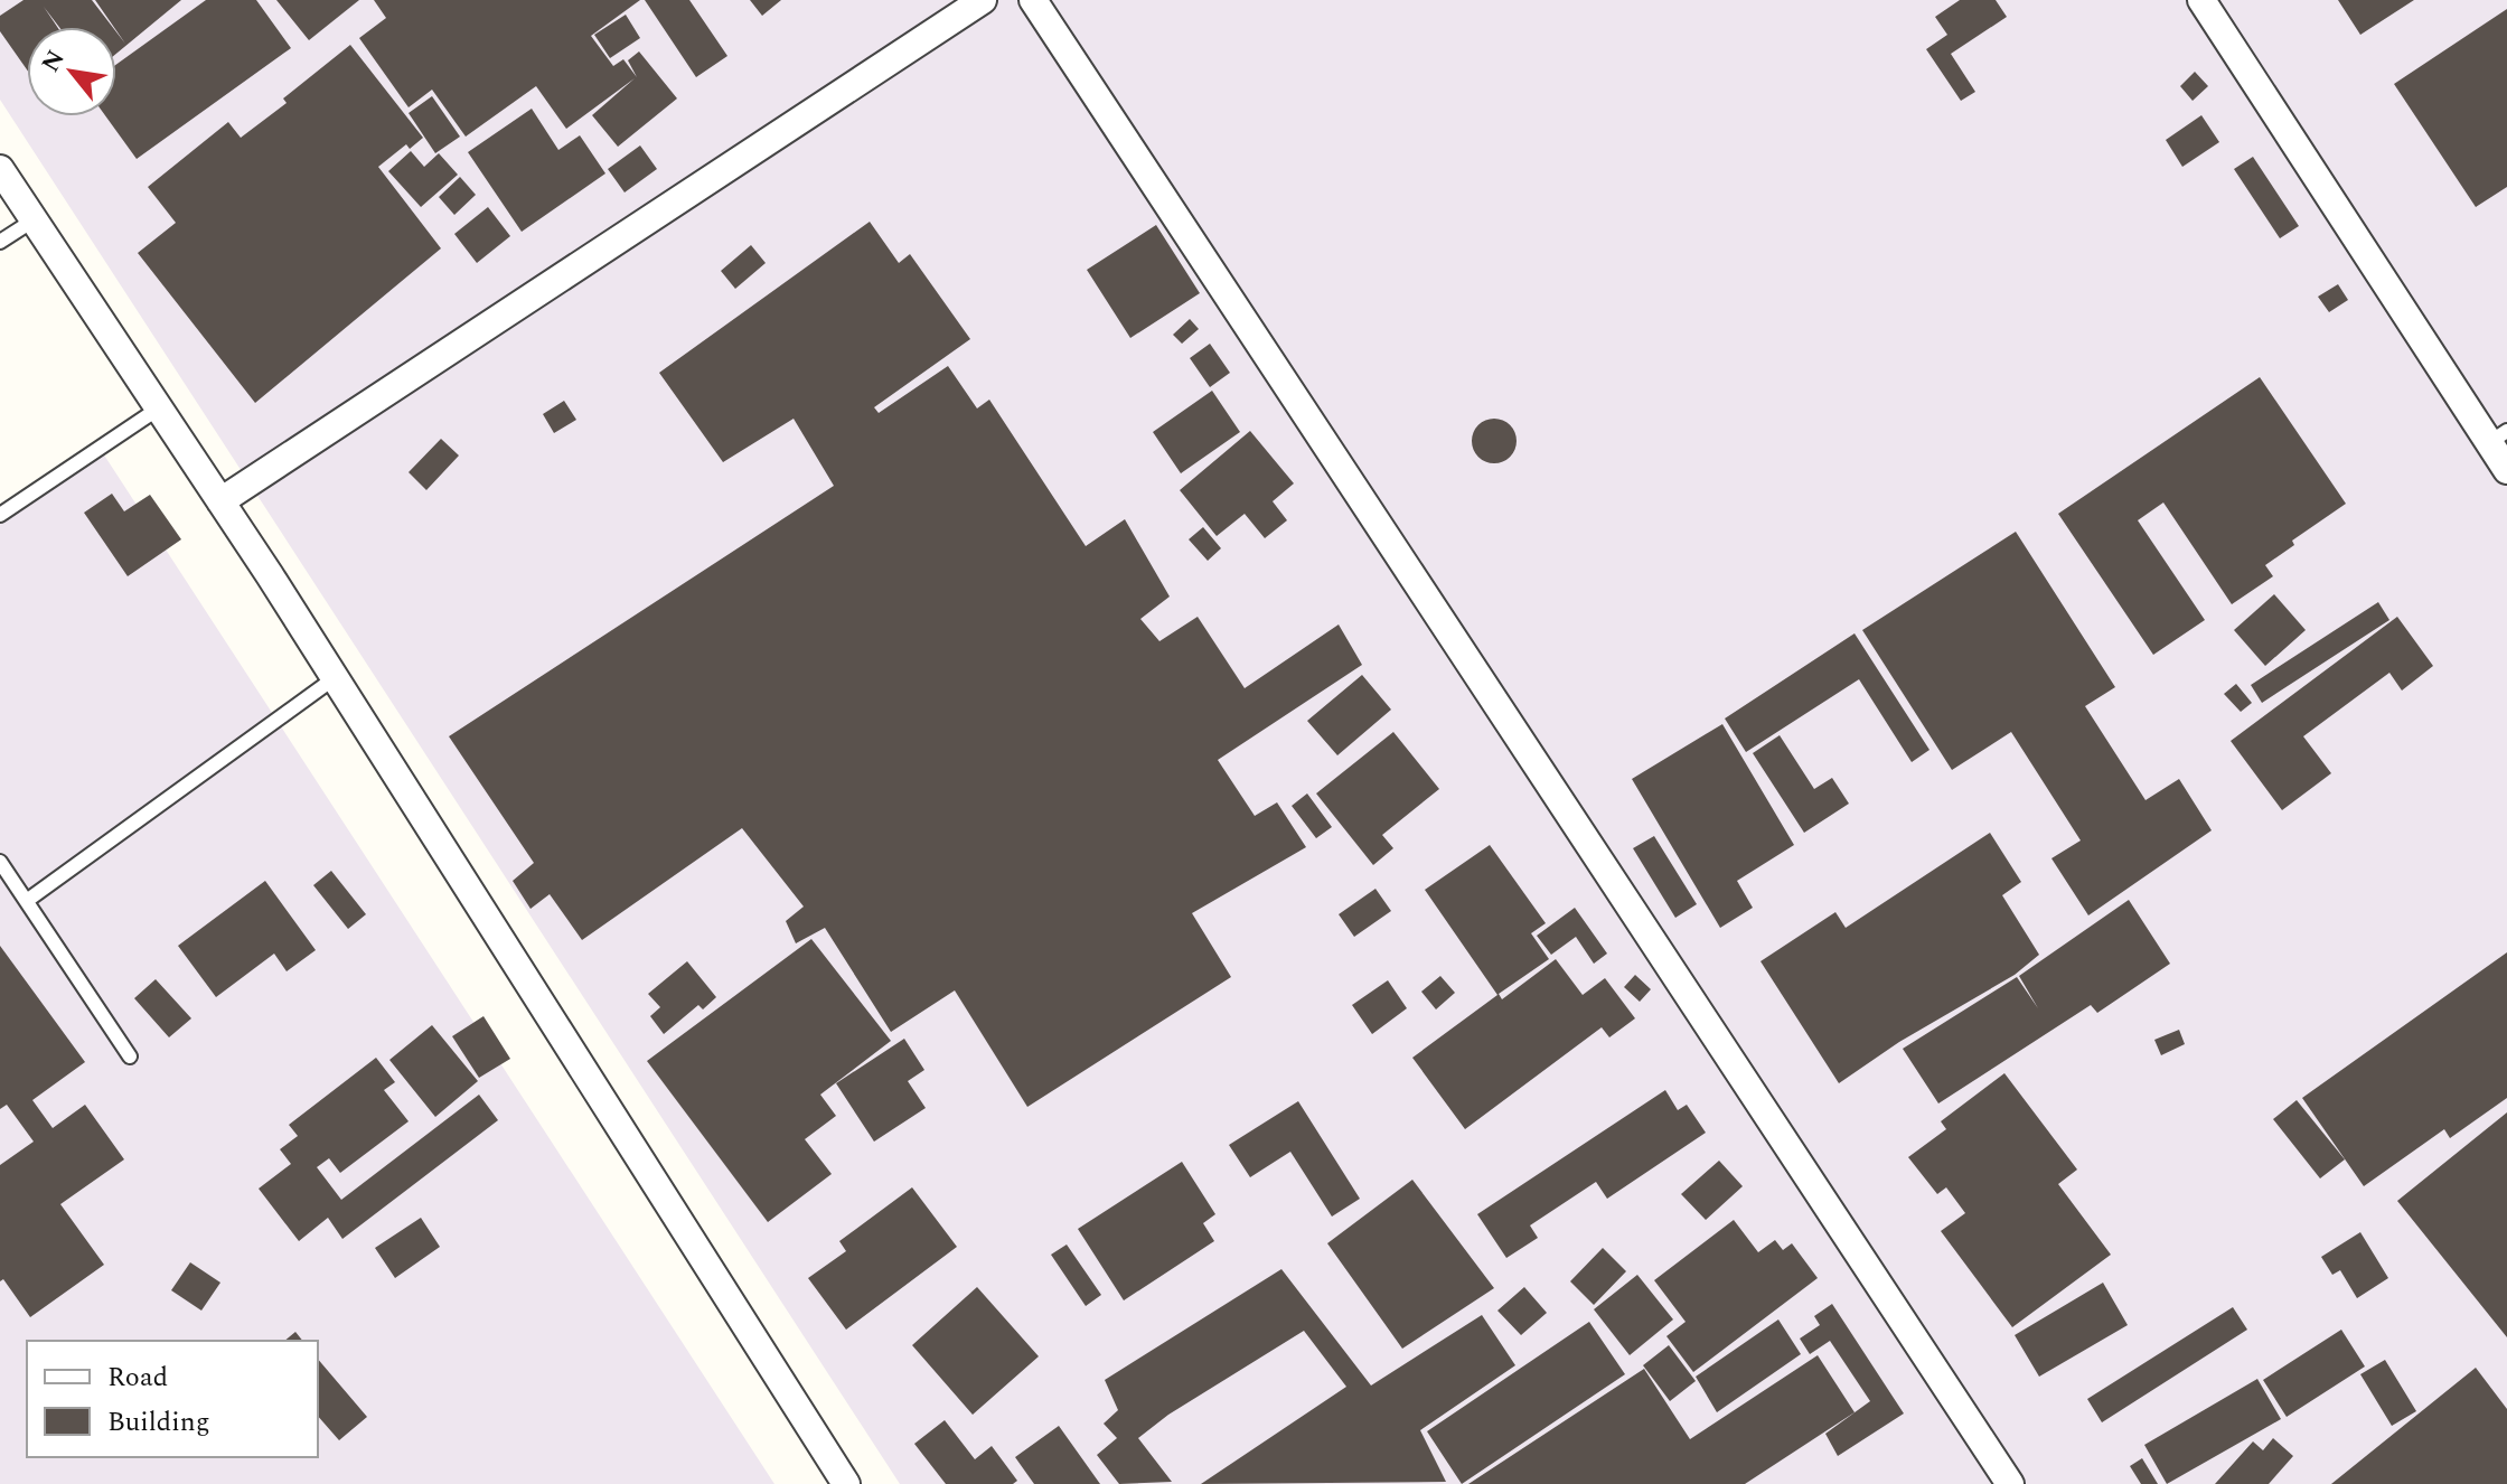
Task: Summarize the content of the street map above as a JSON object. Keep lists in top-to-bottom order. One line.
{"legend":["Road","Building"],"north":"top left"}
